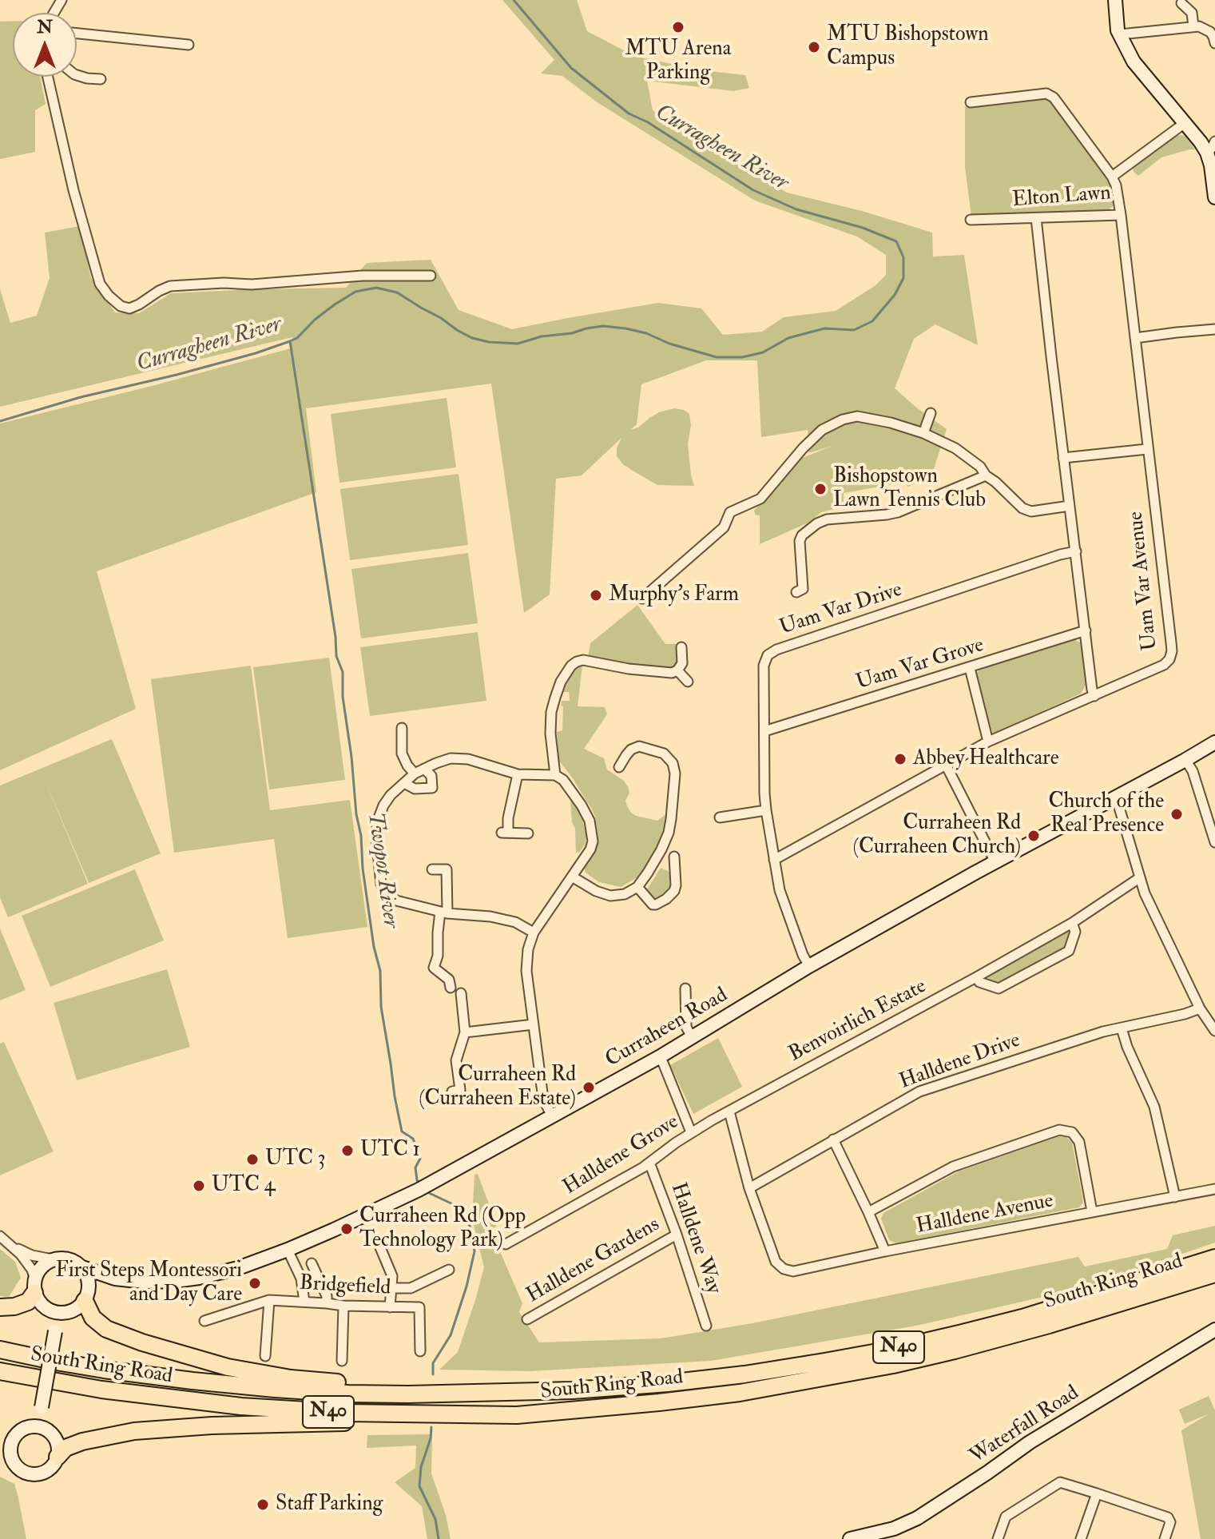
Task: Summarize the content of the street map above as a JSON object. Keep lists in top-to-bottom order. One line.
{"streets":{"highway":["South Ring Road","N40"],"street":["Elton Lawn","Uam Var Avenue","Uam Var Drive","Uam Var Grove","Benvoirlich Estate","Curraheen Road","Halldene Drive","Halldene Grove","Halldene Avenue","Halldene Way","Halldene Gardens","Bridgefield","Waterfall Road"]},"crossings":[["Elton Lawn","Uam Var Avenue"],["Uam Var Avenue","Uam Var Drive"],["Uam Var Drive","Uam Var Grove"],["Uam Var Drive","Curraheen Road"],["Benvoirlich Estate","Halldene Grove"],["Halldene Drive","Halldene Avenue"],["Halldene Grove","Halldene Avenue"],["Halldene Grove","Halldene Way"],["Halldene Way","Halldene Gardens"]],"water":["Curragheen River","Twopot River"],"places":["MTU Arena Parking","MTU Bishopstown Campus","Bishopstown Lawn Tennis Club","Murphy's Farm","Abbey Healthcare","Church of the Real Presence","Curraheen Rd (Curraheen Church)","Curraheen Rd (Curraheen Estate)","UTC 1","UTC 3","UTC 4","Curraheen Rd (Opp Technology Park)","First Steps Montessori and Day Care","Staff Parking"],"north":"top"}
